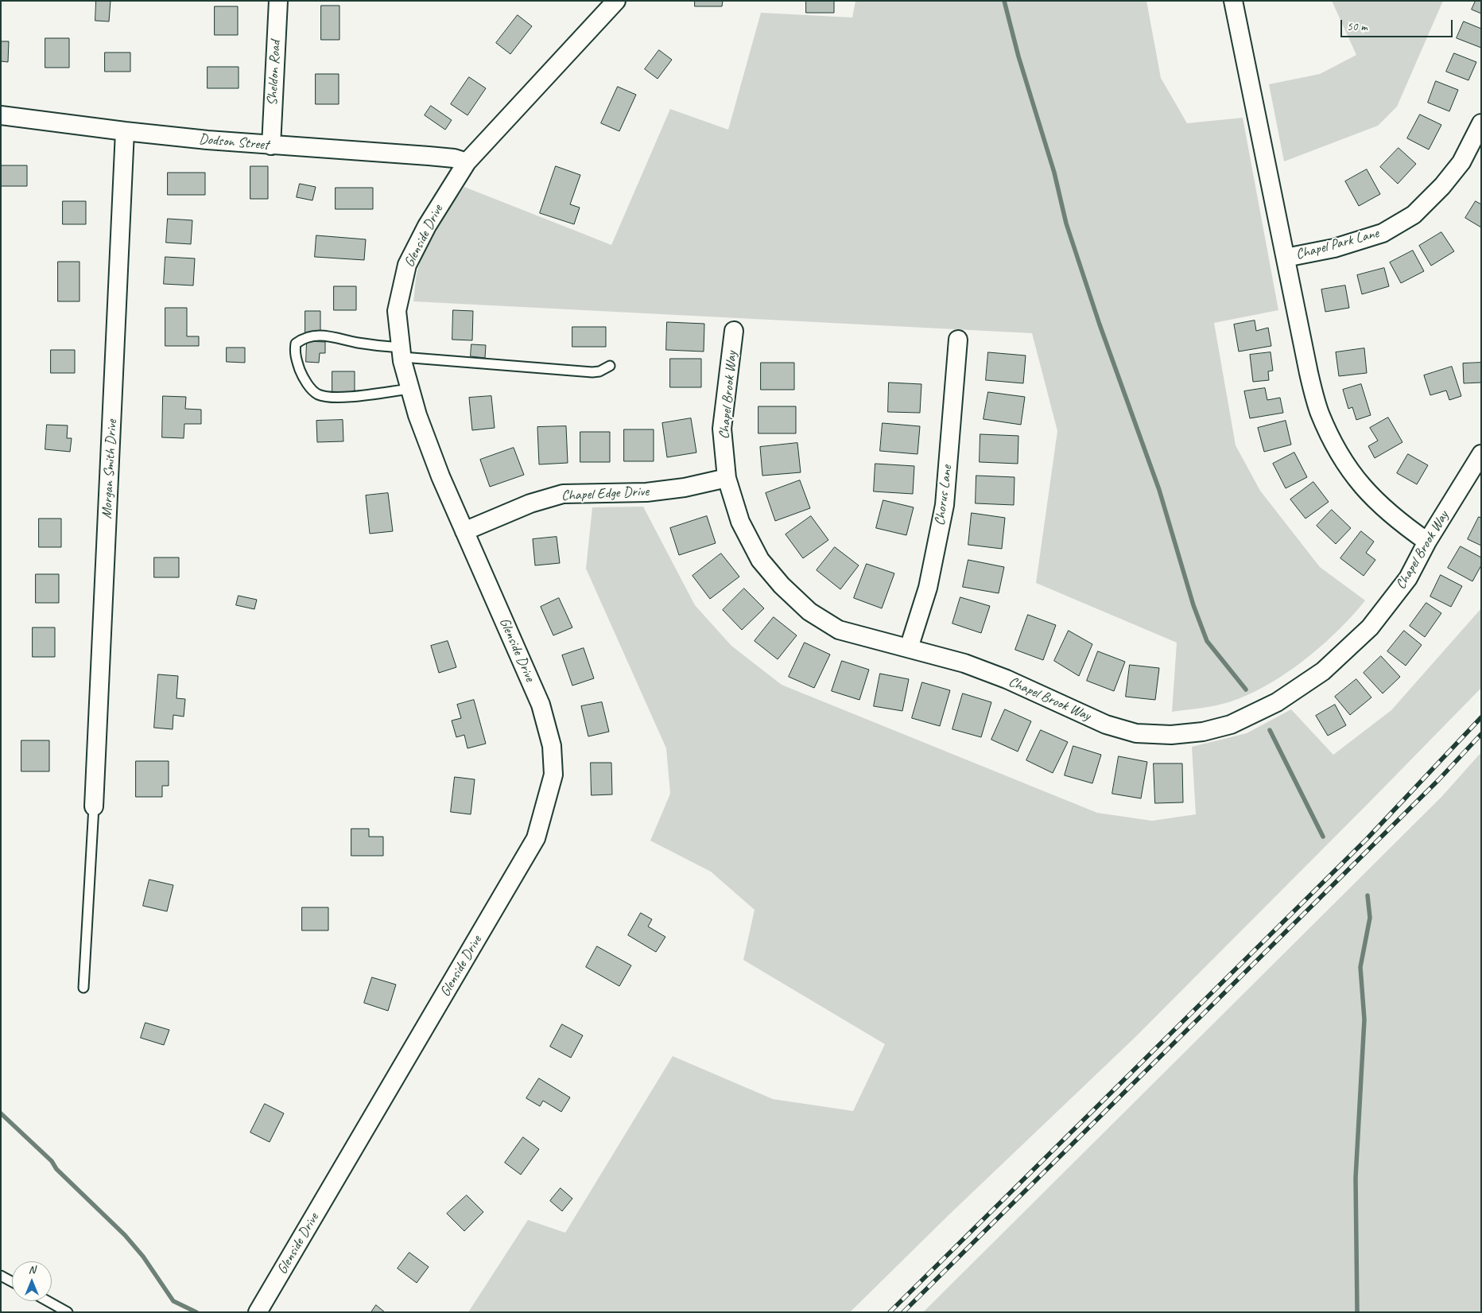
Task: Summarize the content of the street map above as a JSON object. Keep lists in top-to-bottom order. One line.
{"streets":{"street":["Sheldon Road","Dodson Street","Glenside Drive","Chapel Park Lane","Chapel Brook Way","Morgan Smith Drive","Chapel Edge Drive","Chorus Lane"]},"crossings":[["Sheldon Road","Dodson Street"],["Dodson Street","Glenside Drive"],["Dodson Street","Morgan Smith Drive"],["Glenside Drive","Chapel Edge Drive"],["Chapel Brook Way","Chapel Edge Drive"],["Chapel Brook Way","Chorus Lane"]],"scale_bar":"50 m","north":"top"}
